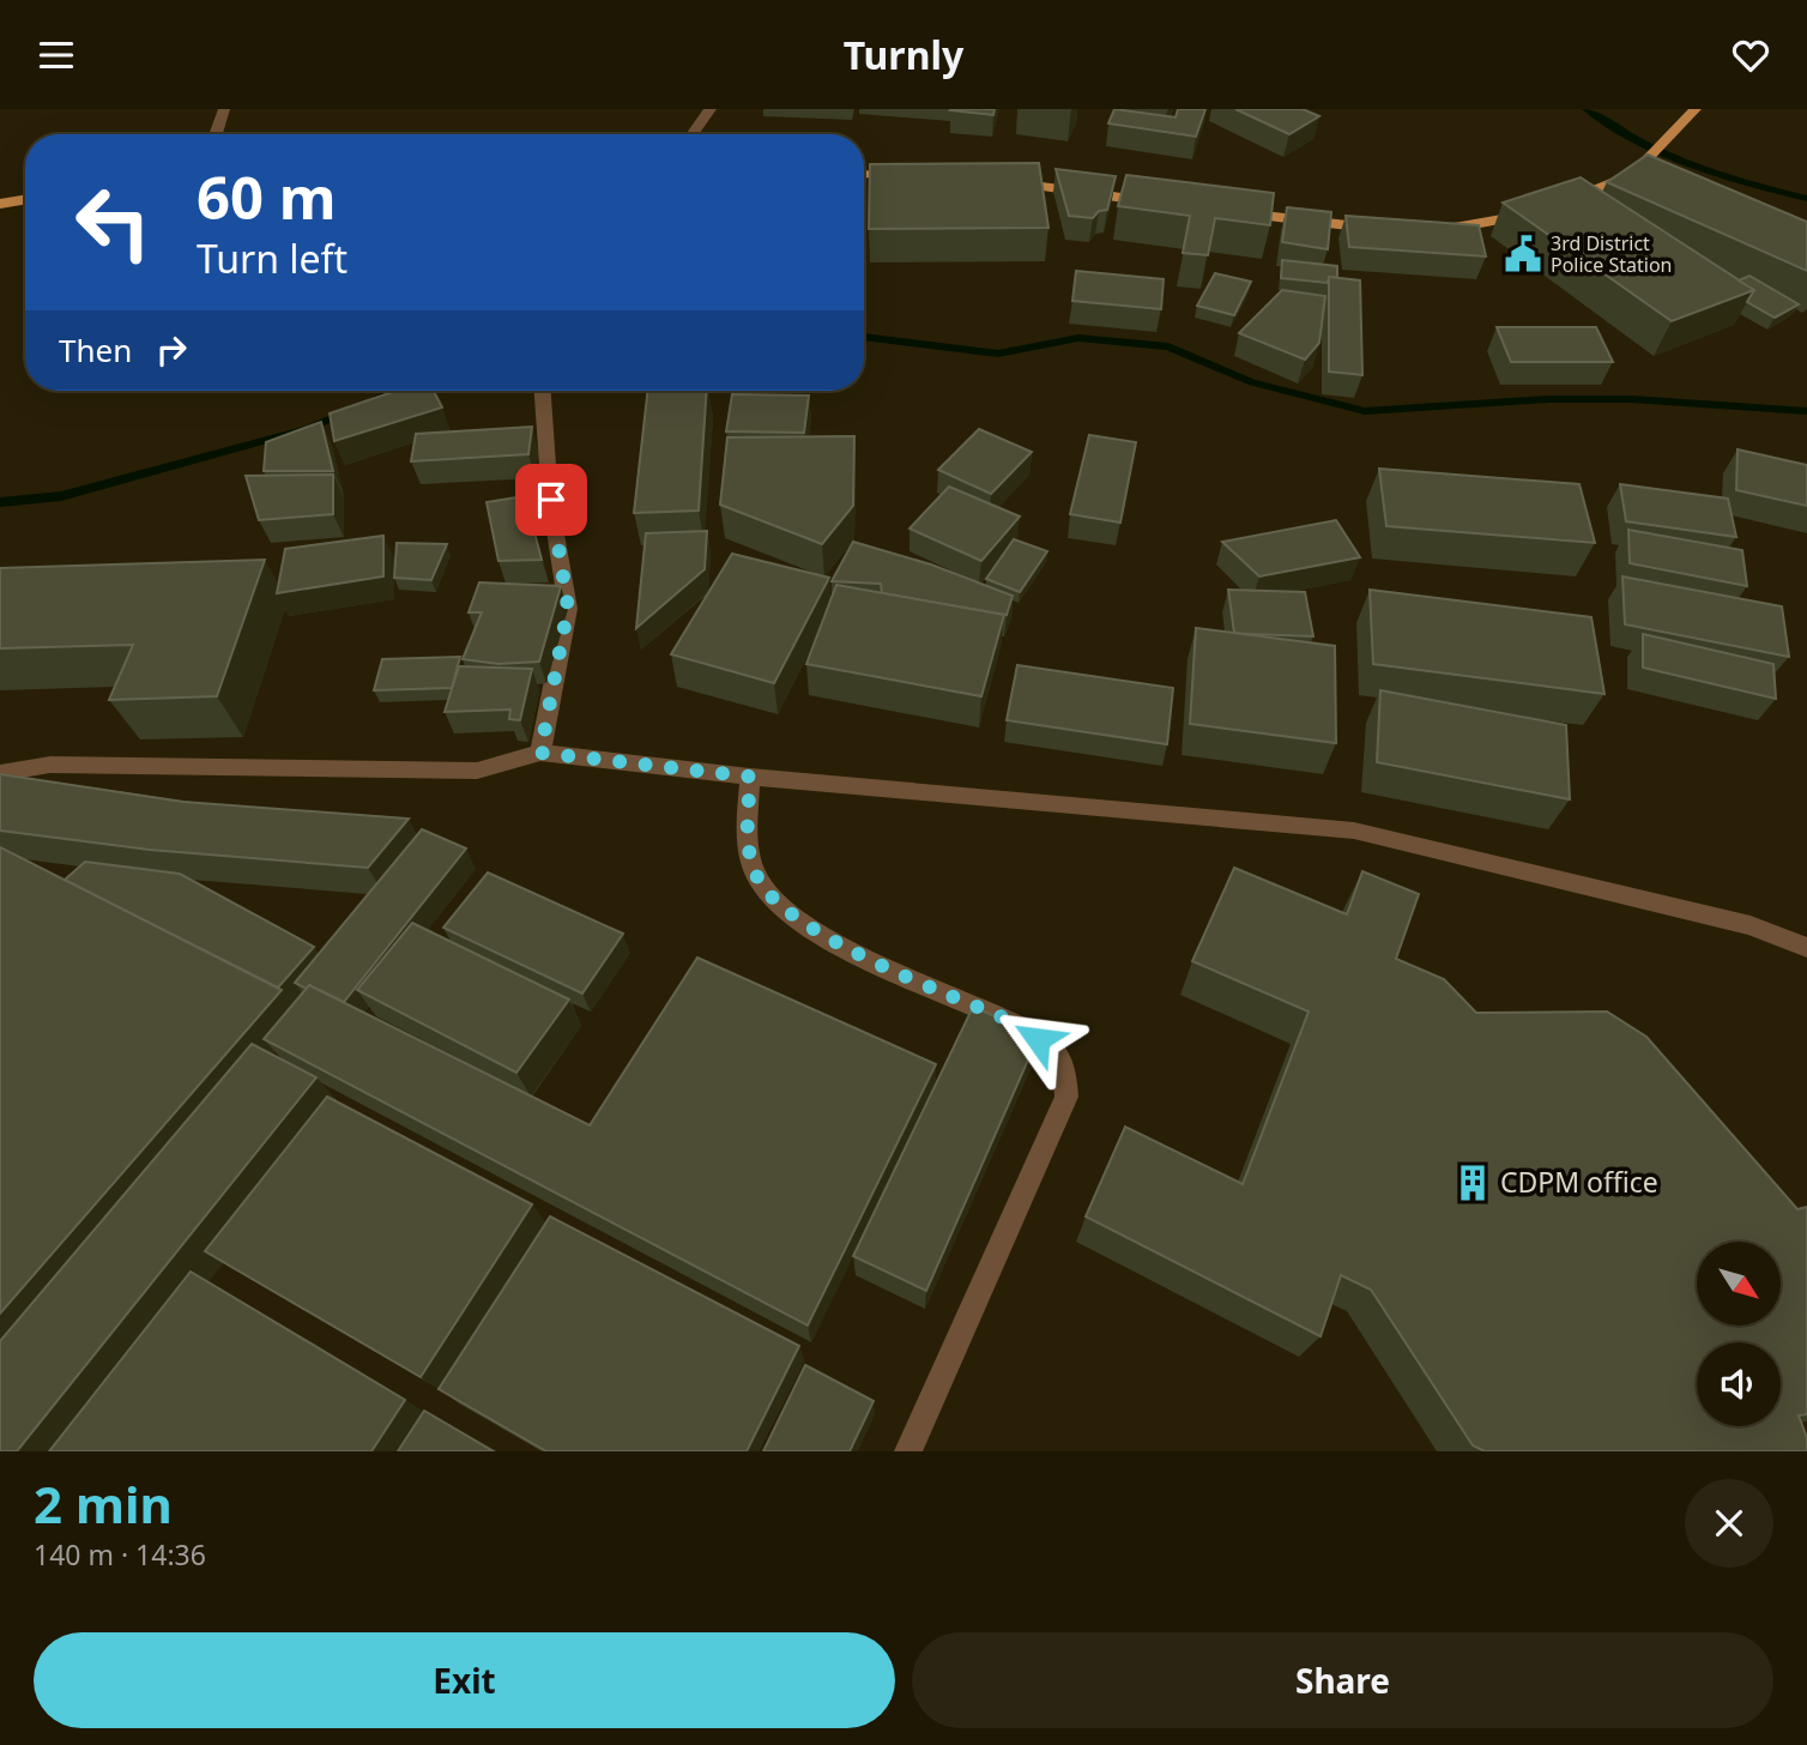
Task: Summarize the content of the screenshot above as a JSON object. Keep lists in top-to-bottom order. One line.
{"places":{"public building":["3rd District Police Station"],"building":["CDPM office"]},"north":"bottom right","page":{"header":"Turnly","turn":["60 m","Turn left"],"then":"Then","heading":["2 min","140 m · 14:36"],"buttons":["Exit","Share"]}}
